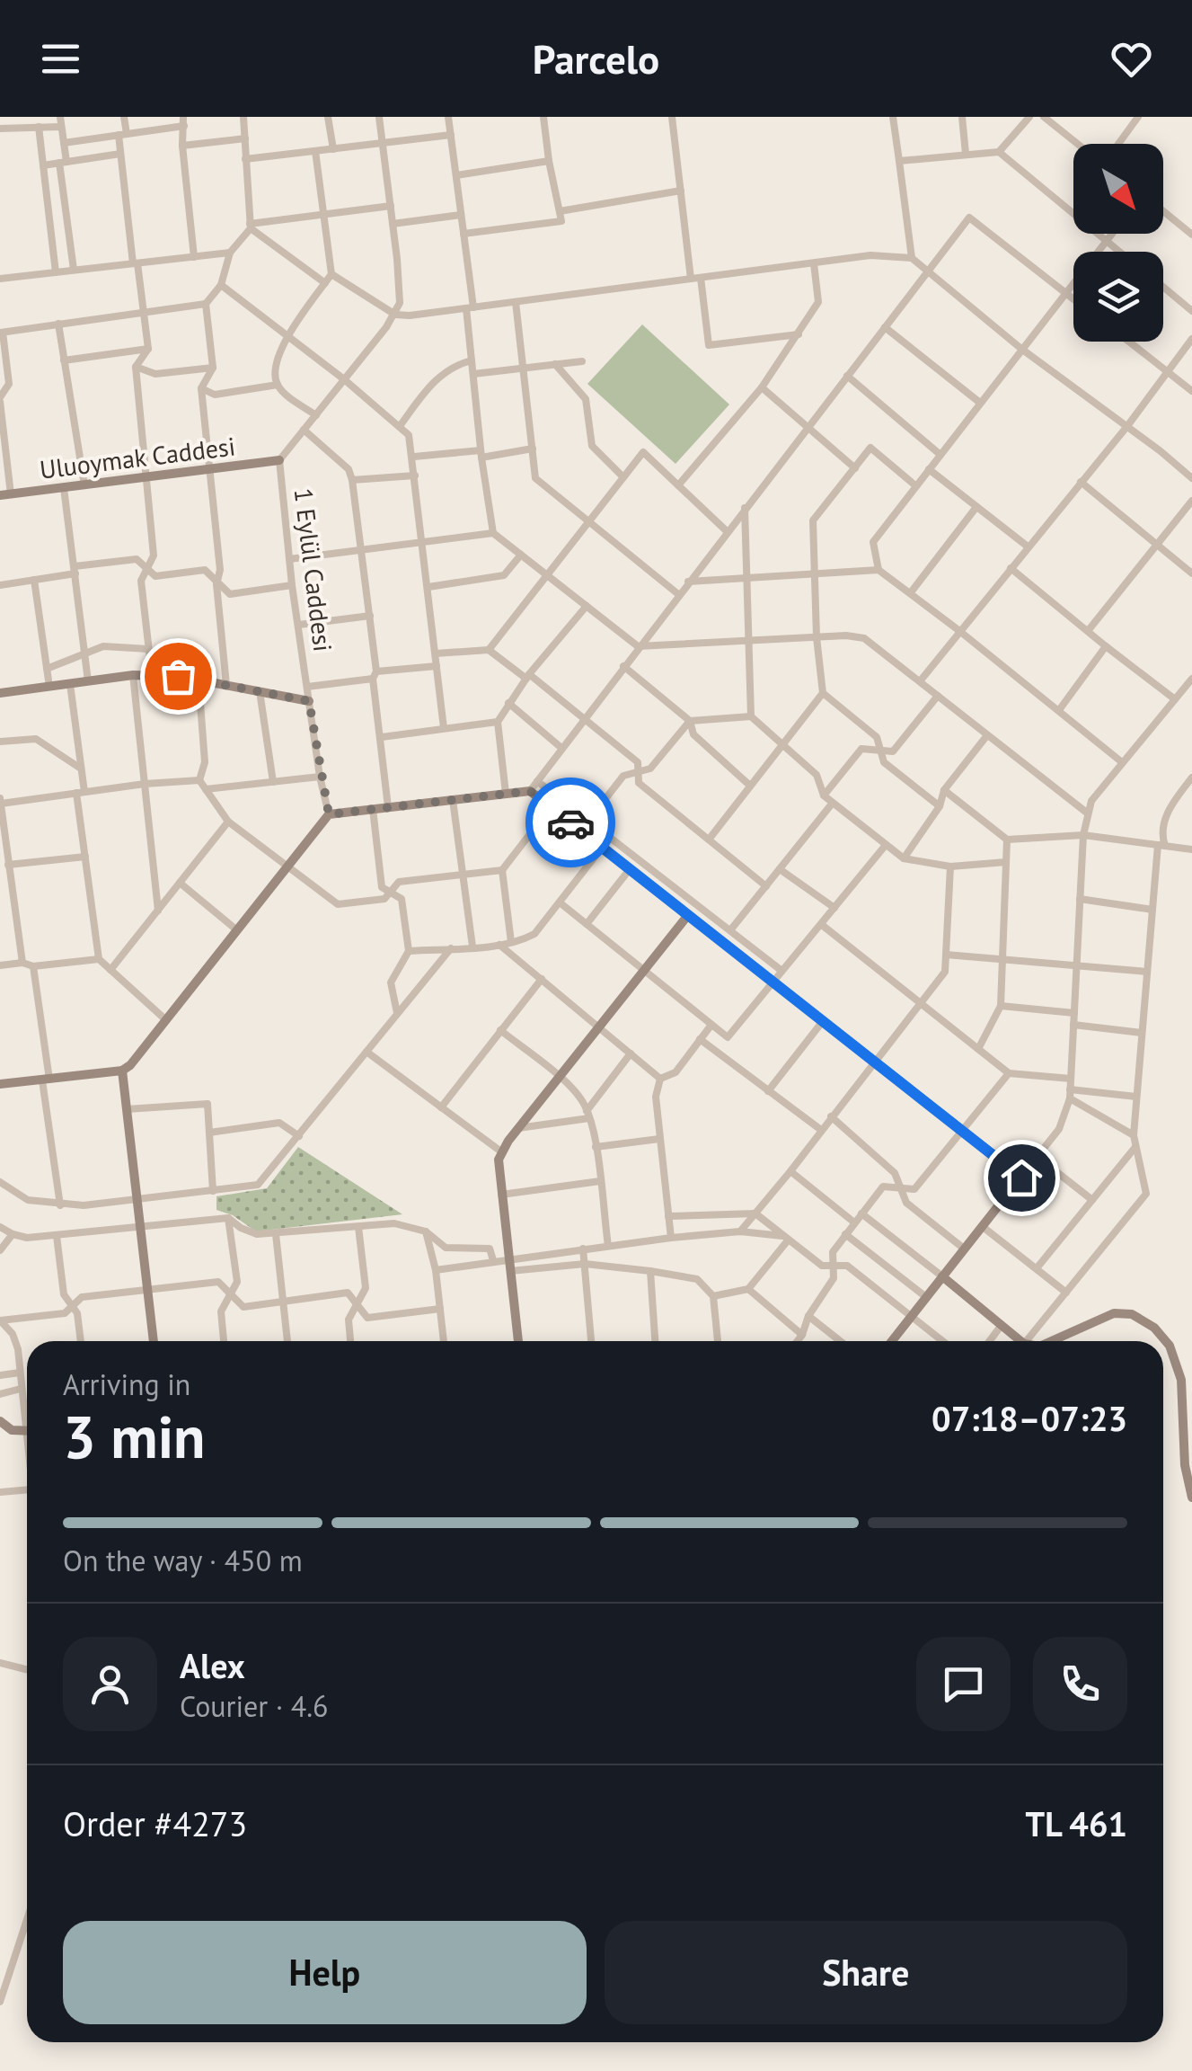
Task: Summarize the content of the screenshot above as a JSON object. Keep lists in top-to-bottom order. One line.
{"streets":{"street":["Uluoymak Caddesi","1 Eylül Caddesi"]},"crossings":[["Uluoymak Caddesi","1 Eylül Caddesi"]],"north":"bottom right","page":{"header":"Parcelo","heading":["3 min","Arriving in","07:18–07:23"],"panel":["Alex","Courier · 4.6","Order #4273","TL 461"],"bar":"On the way · 450 m","buttons":["Help","Share"]}}
